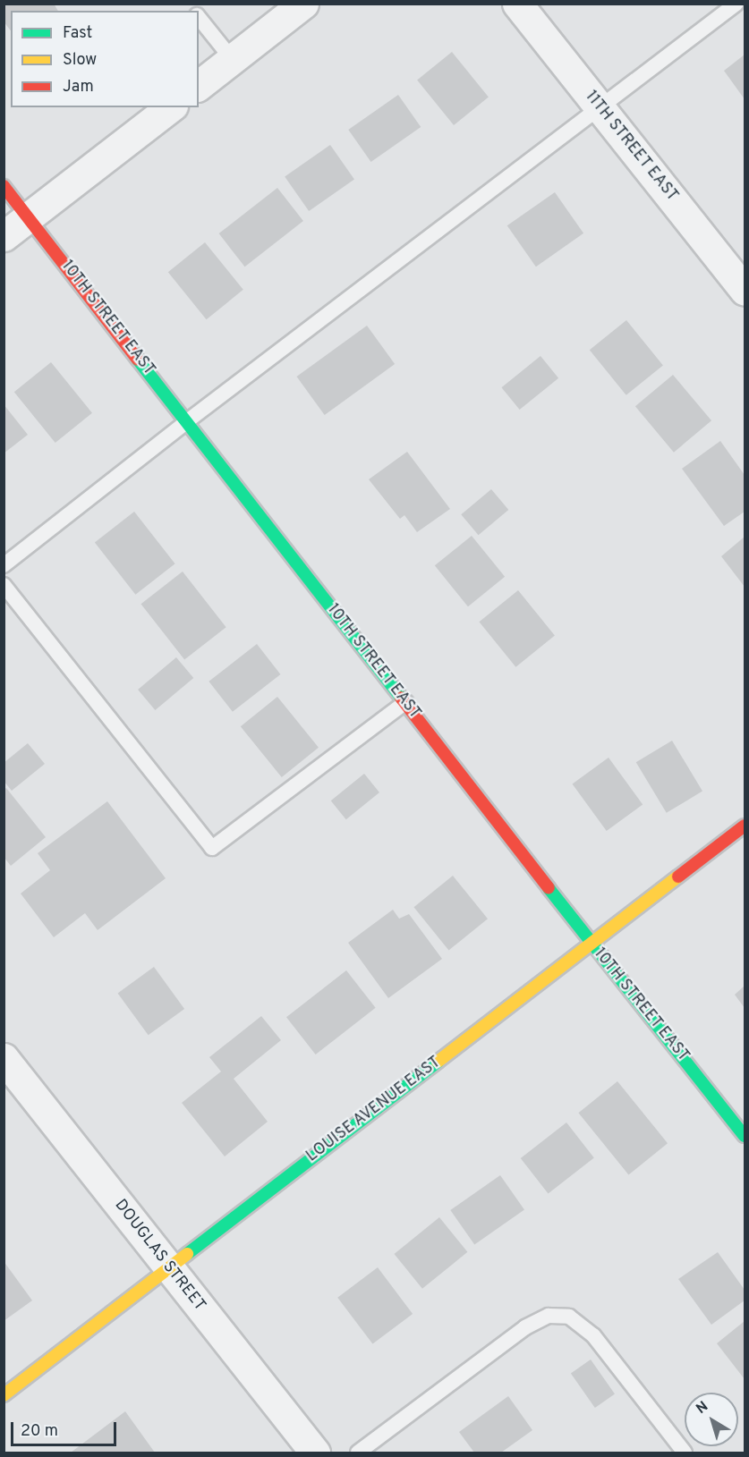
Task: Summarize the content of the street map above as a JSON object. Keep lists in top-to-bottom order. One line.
{"streets":{"street":["11TH STREET EAST","10TH STREET EAST","LOUISE AVENUE EAST","DOUGLAS STREET"]},"crossings":[["10TH STREET EAST","LOUISE AVENUE EAST"],["LOUISE AVENUE EAST","DOUGLAS STREET"]],"legend":["Fast","Slow","Jam"],"scale_bar":"20 m","north":"top left"}
